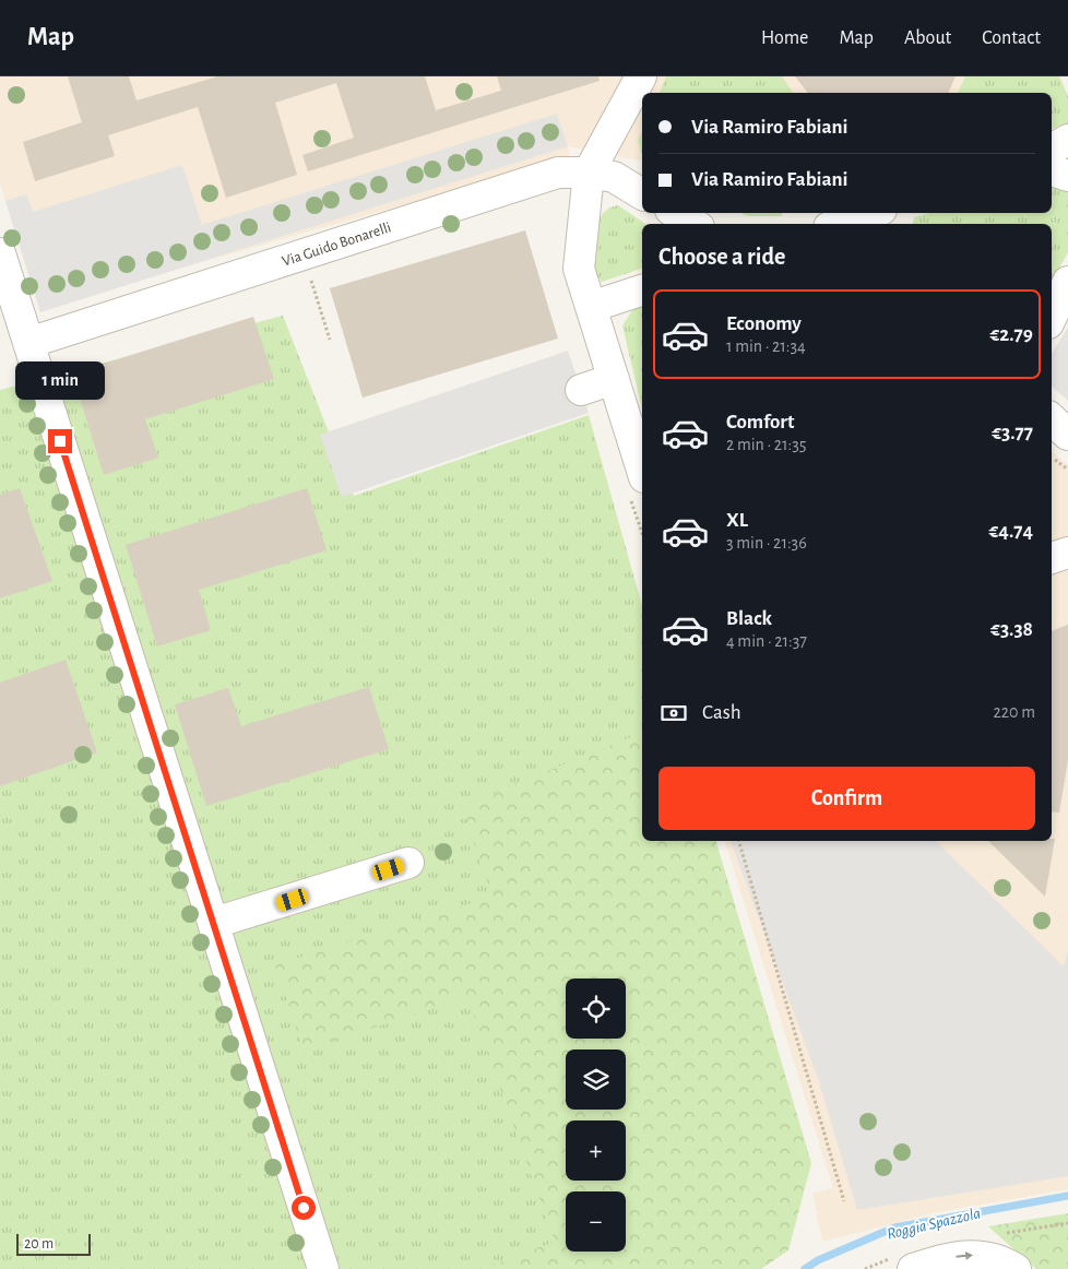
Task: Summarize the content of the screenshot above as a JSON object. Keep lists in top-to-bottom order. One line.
{"streets":{"street":["Via Guido Bonarelli"]},"water":["Roggia Spazzola"],"scale_bar":"20 m","page":{"header":"Map","nav":["Home","Map","About","Contact"],"banner":["Via Ramiro Fabiani","Via Ramiro Fabiani"],"heading":"Choose a ride","list":[{"name":"Economy","note":"1 min · 21:34","value":"€2.79"},{"name":"Comfort","note":"2 min · 21:35","value":"€3.77"},{"name":"XL","note":"3 min · 21:36","value":"€4.74"},{"name":"Black","note":"4 min · 21:37","value":"€3.38"}],"bubble":"1 min","pay":["Cash","220 m"],"buttons":"Confirm","map_buttons":["+","−"],"scale":"20 m"}}
